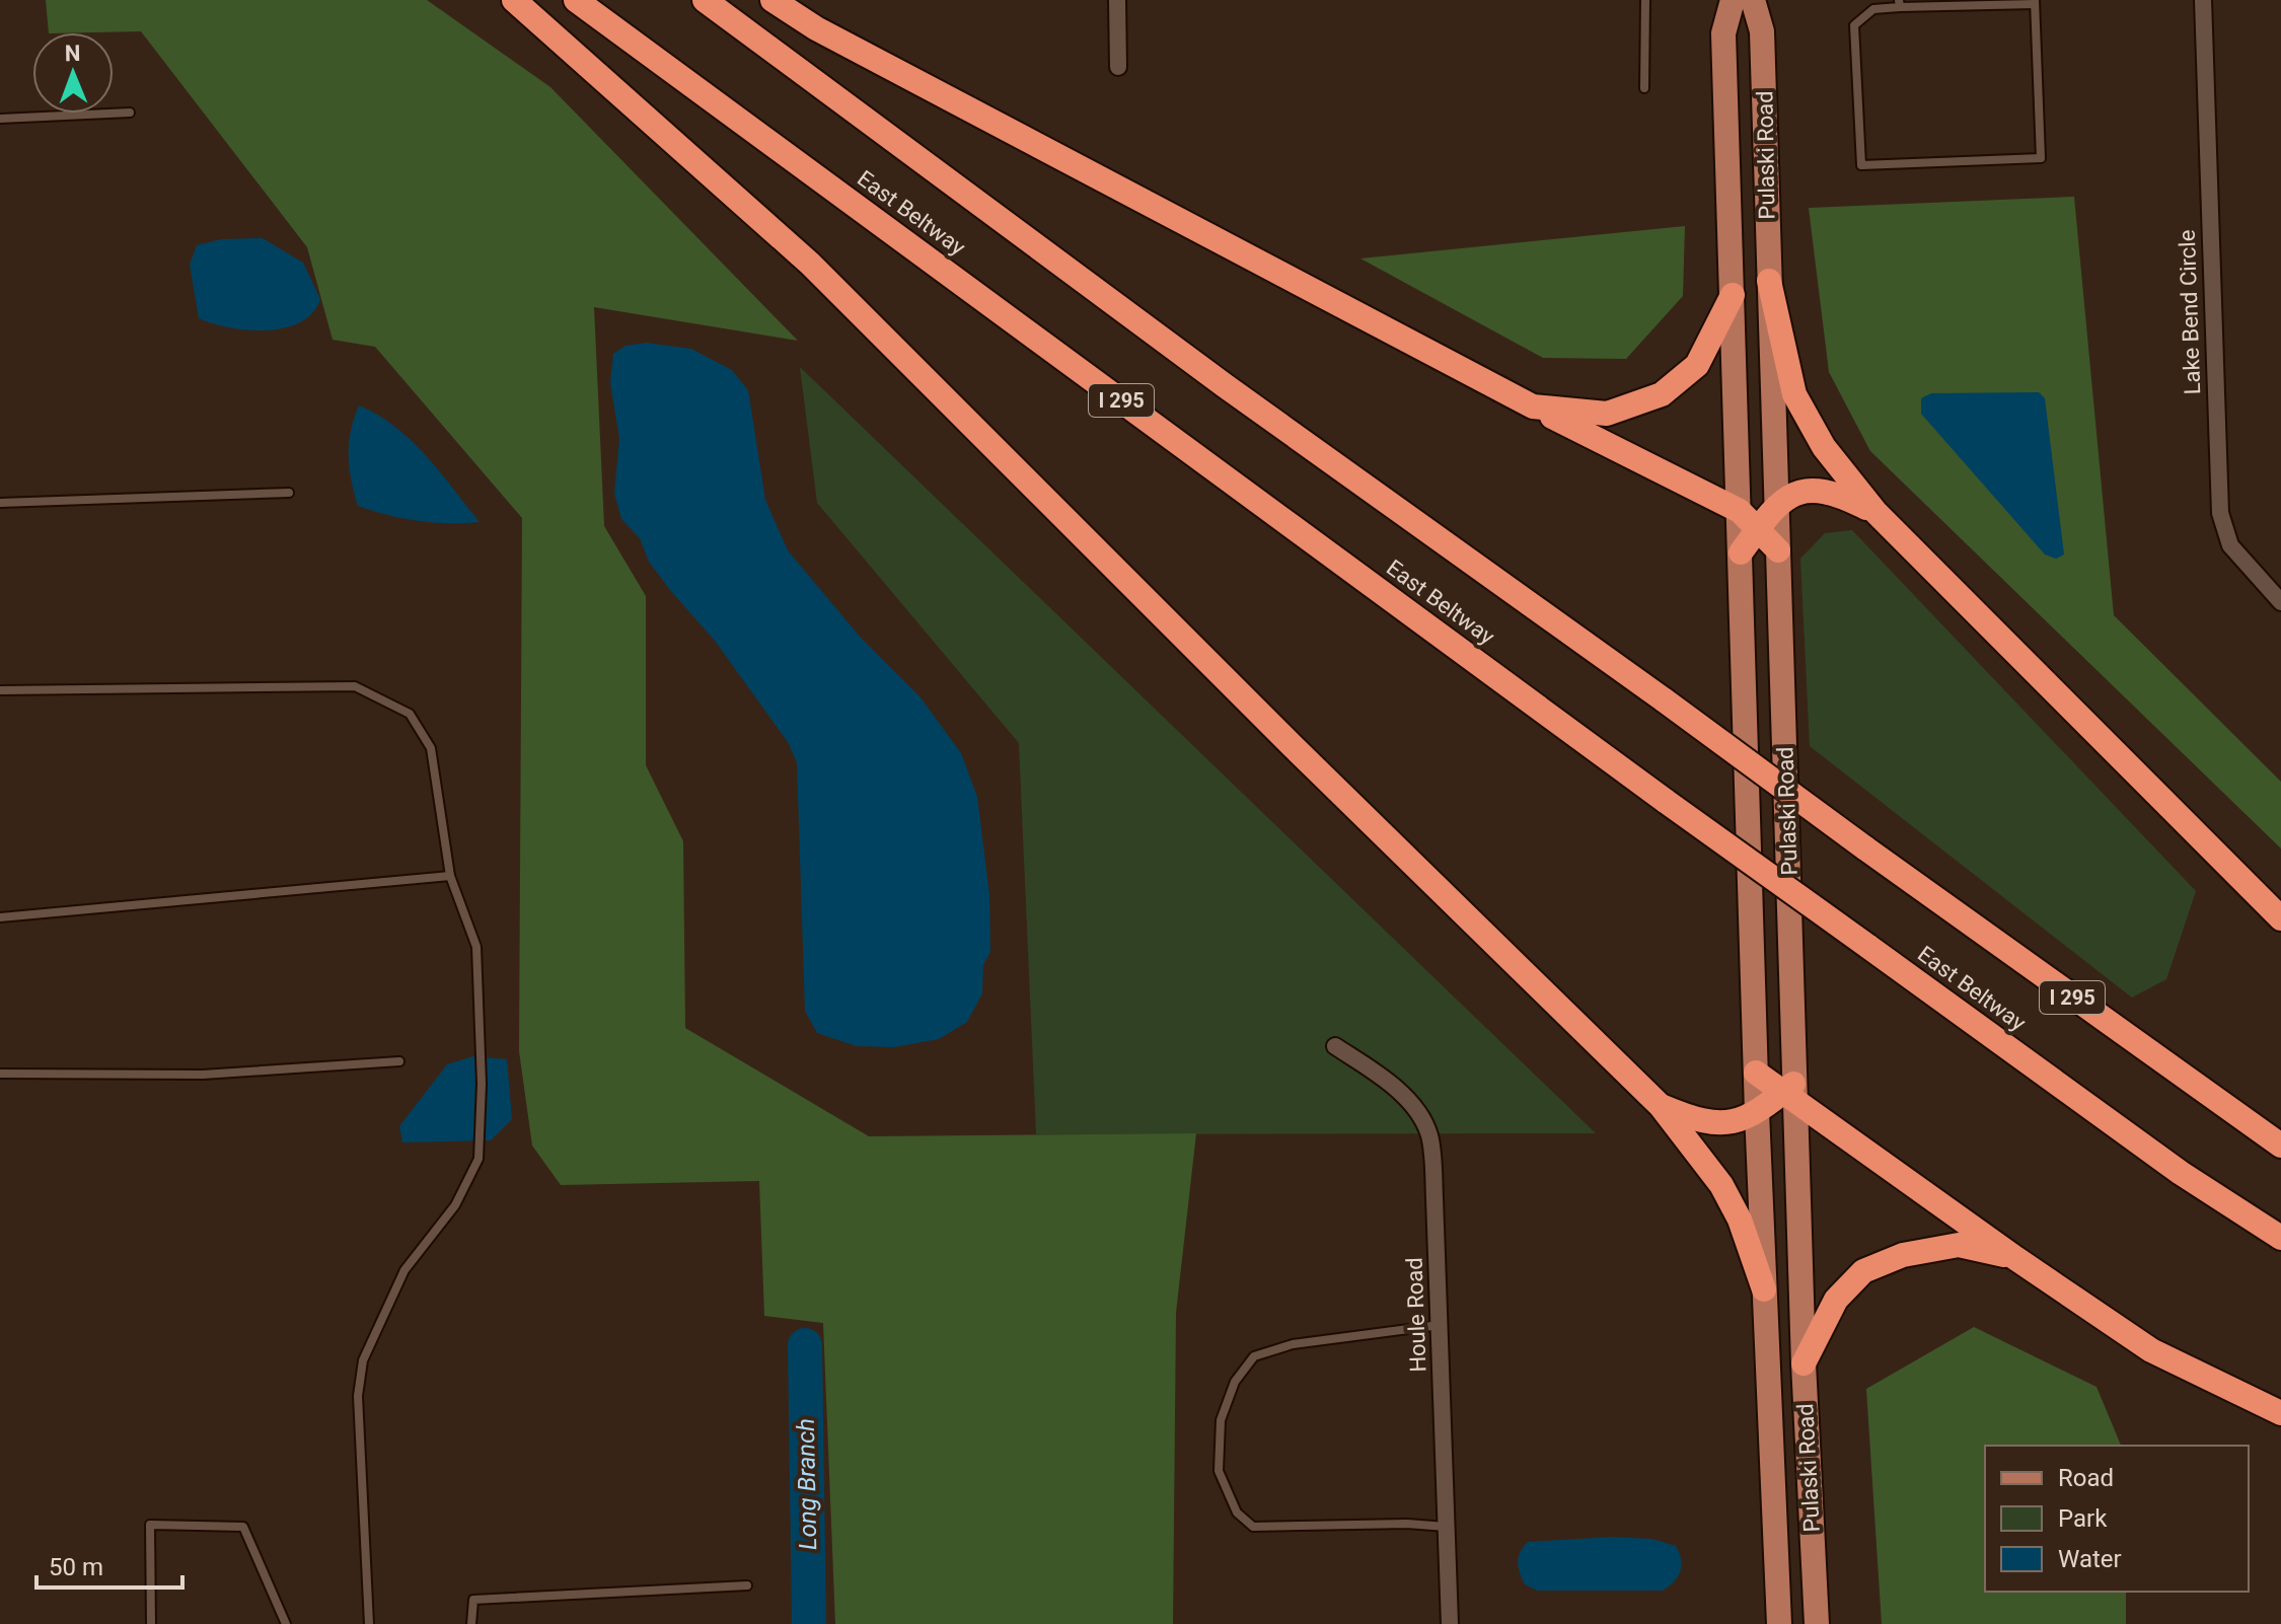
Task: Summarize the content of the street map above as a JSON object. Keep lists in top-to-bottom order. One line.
{"streets":{"highway":["East Beltway","I 295"],"main road":["Pulaski Road"],"street":["Lake Bend Circle","Houle Road"]},"water":["Long Branch"],"legend":["Road","Park","Water"],"scale_bar":"50 m","north":"top"}
